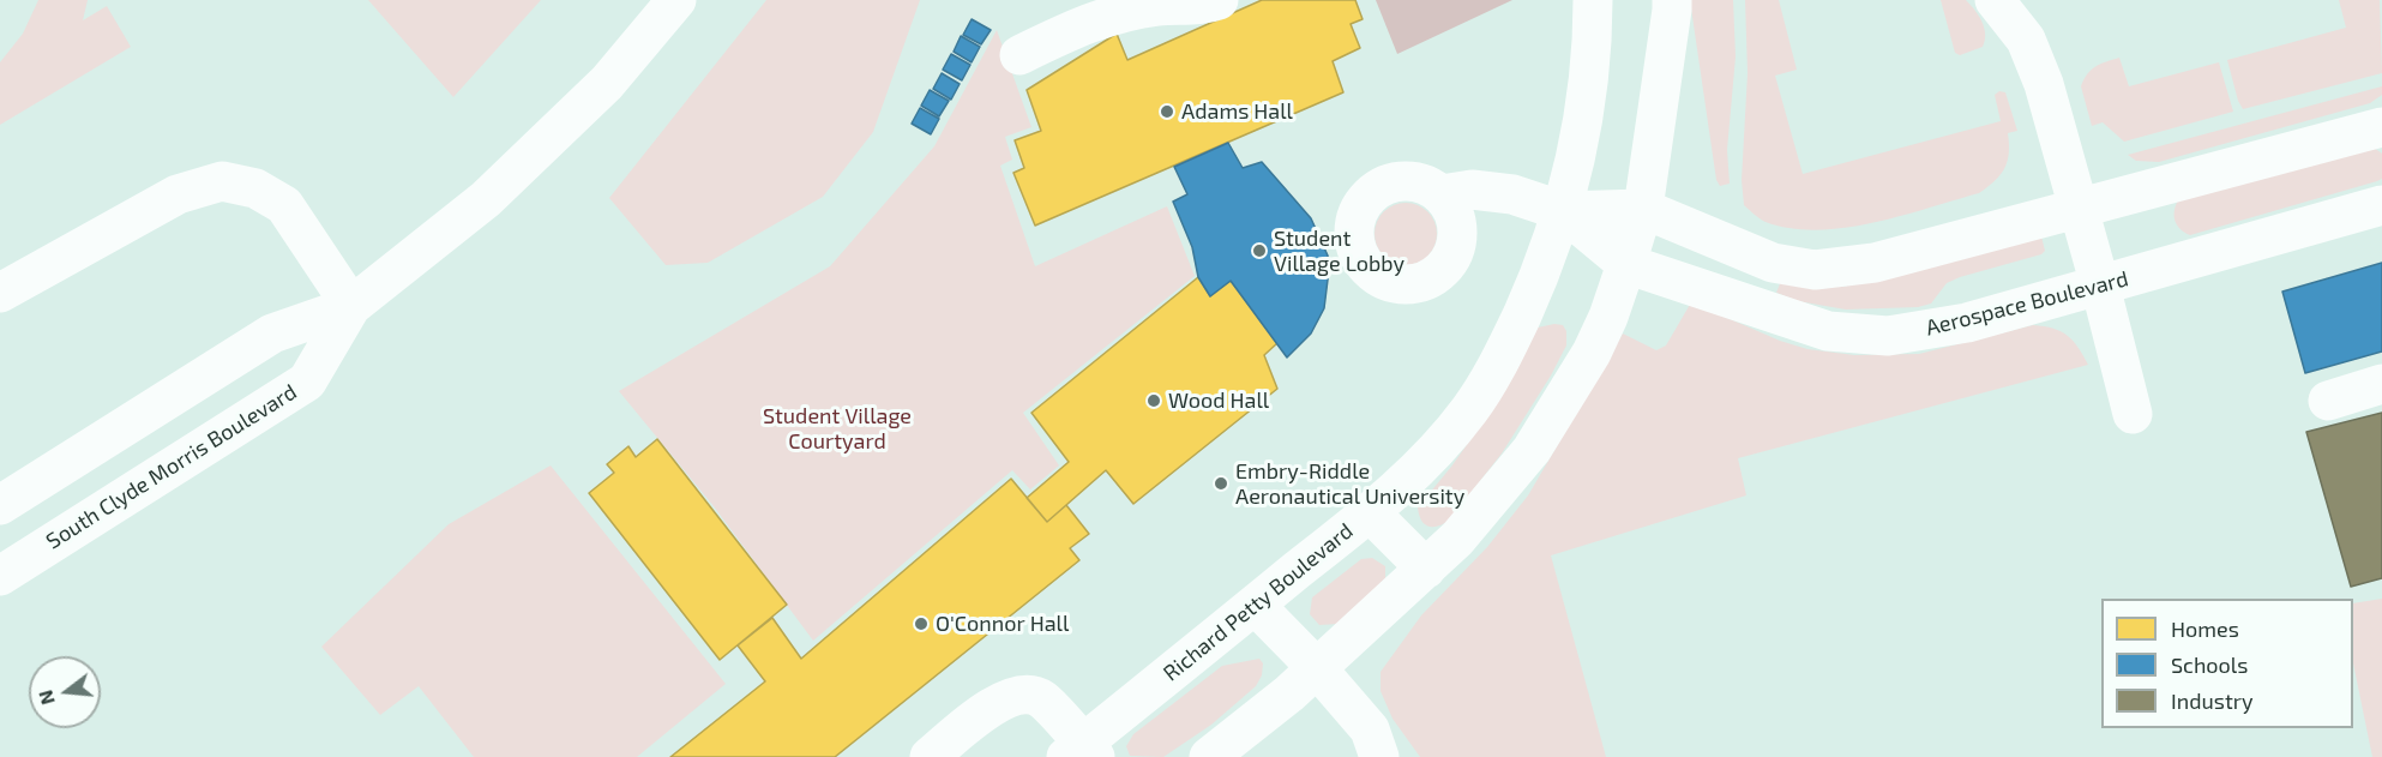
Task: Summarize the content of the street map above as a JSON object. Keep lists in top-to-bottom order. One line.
{"streets":{"street":["Aerospace Boulevard","South Clyde Morris Boulevard","Richard Petty Boulevard"]},"crossings":[["Aerospace Boulevard","Richard Petty Boulevard"]],"parks":["Student Village Courtyard"],"places":["Adams Hall","Student Village Lobby","Wood Hall","Embry-Riddle Aeronautical University","O'Connor Hall"],"legend":["Homes","Schools","Industry"],"north":"left"}
